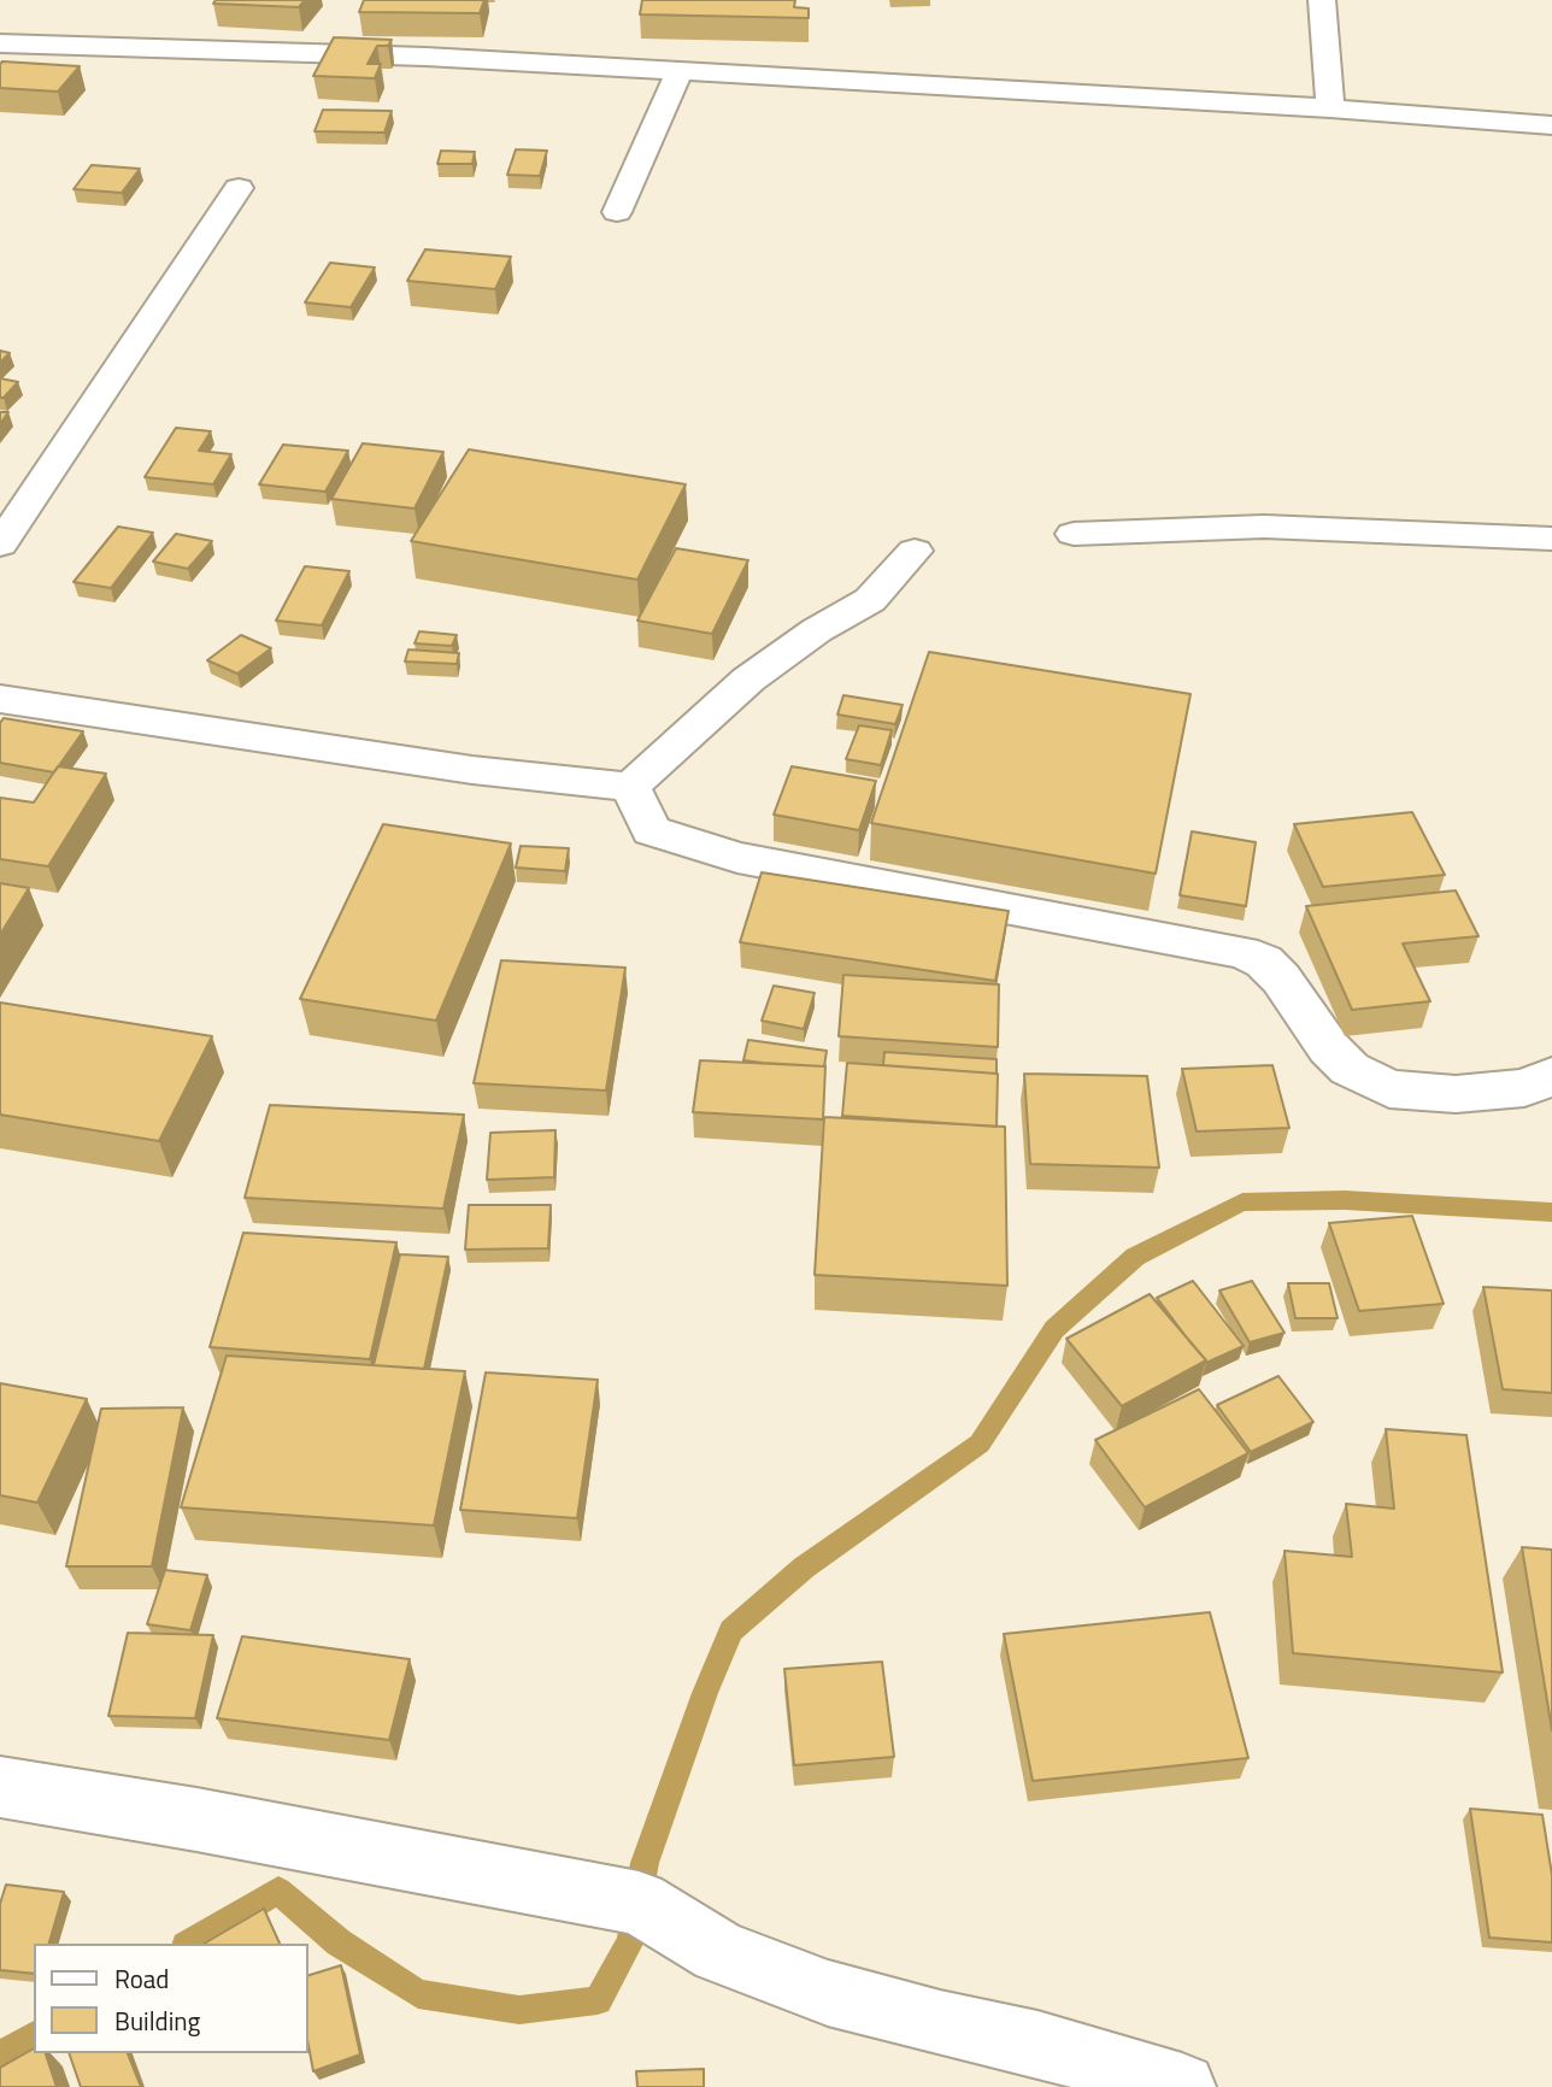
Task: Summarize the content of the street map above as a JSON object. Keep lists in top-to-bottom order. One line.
{"legend":["Road","Building"]}
